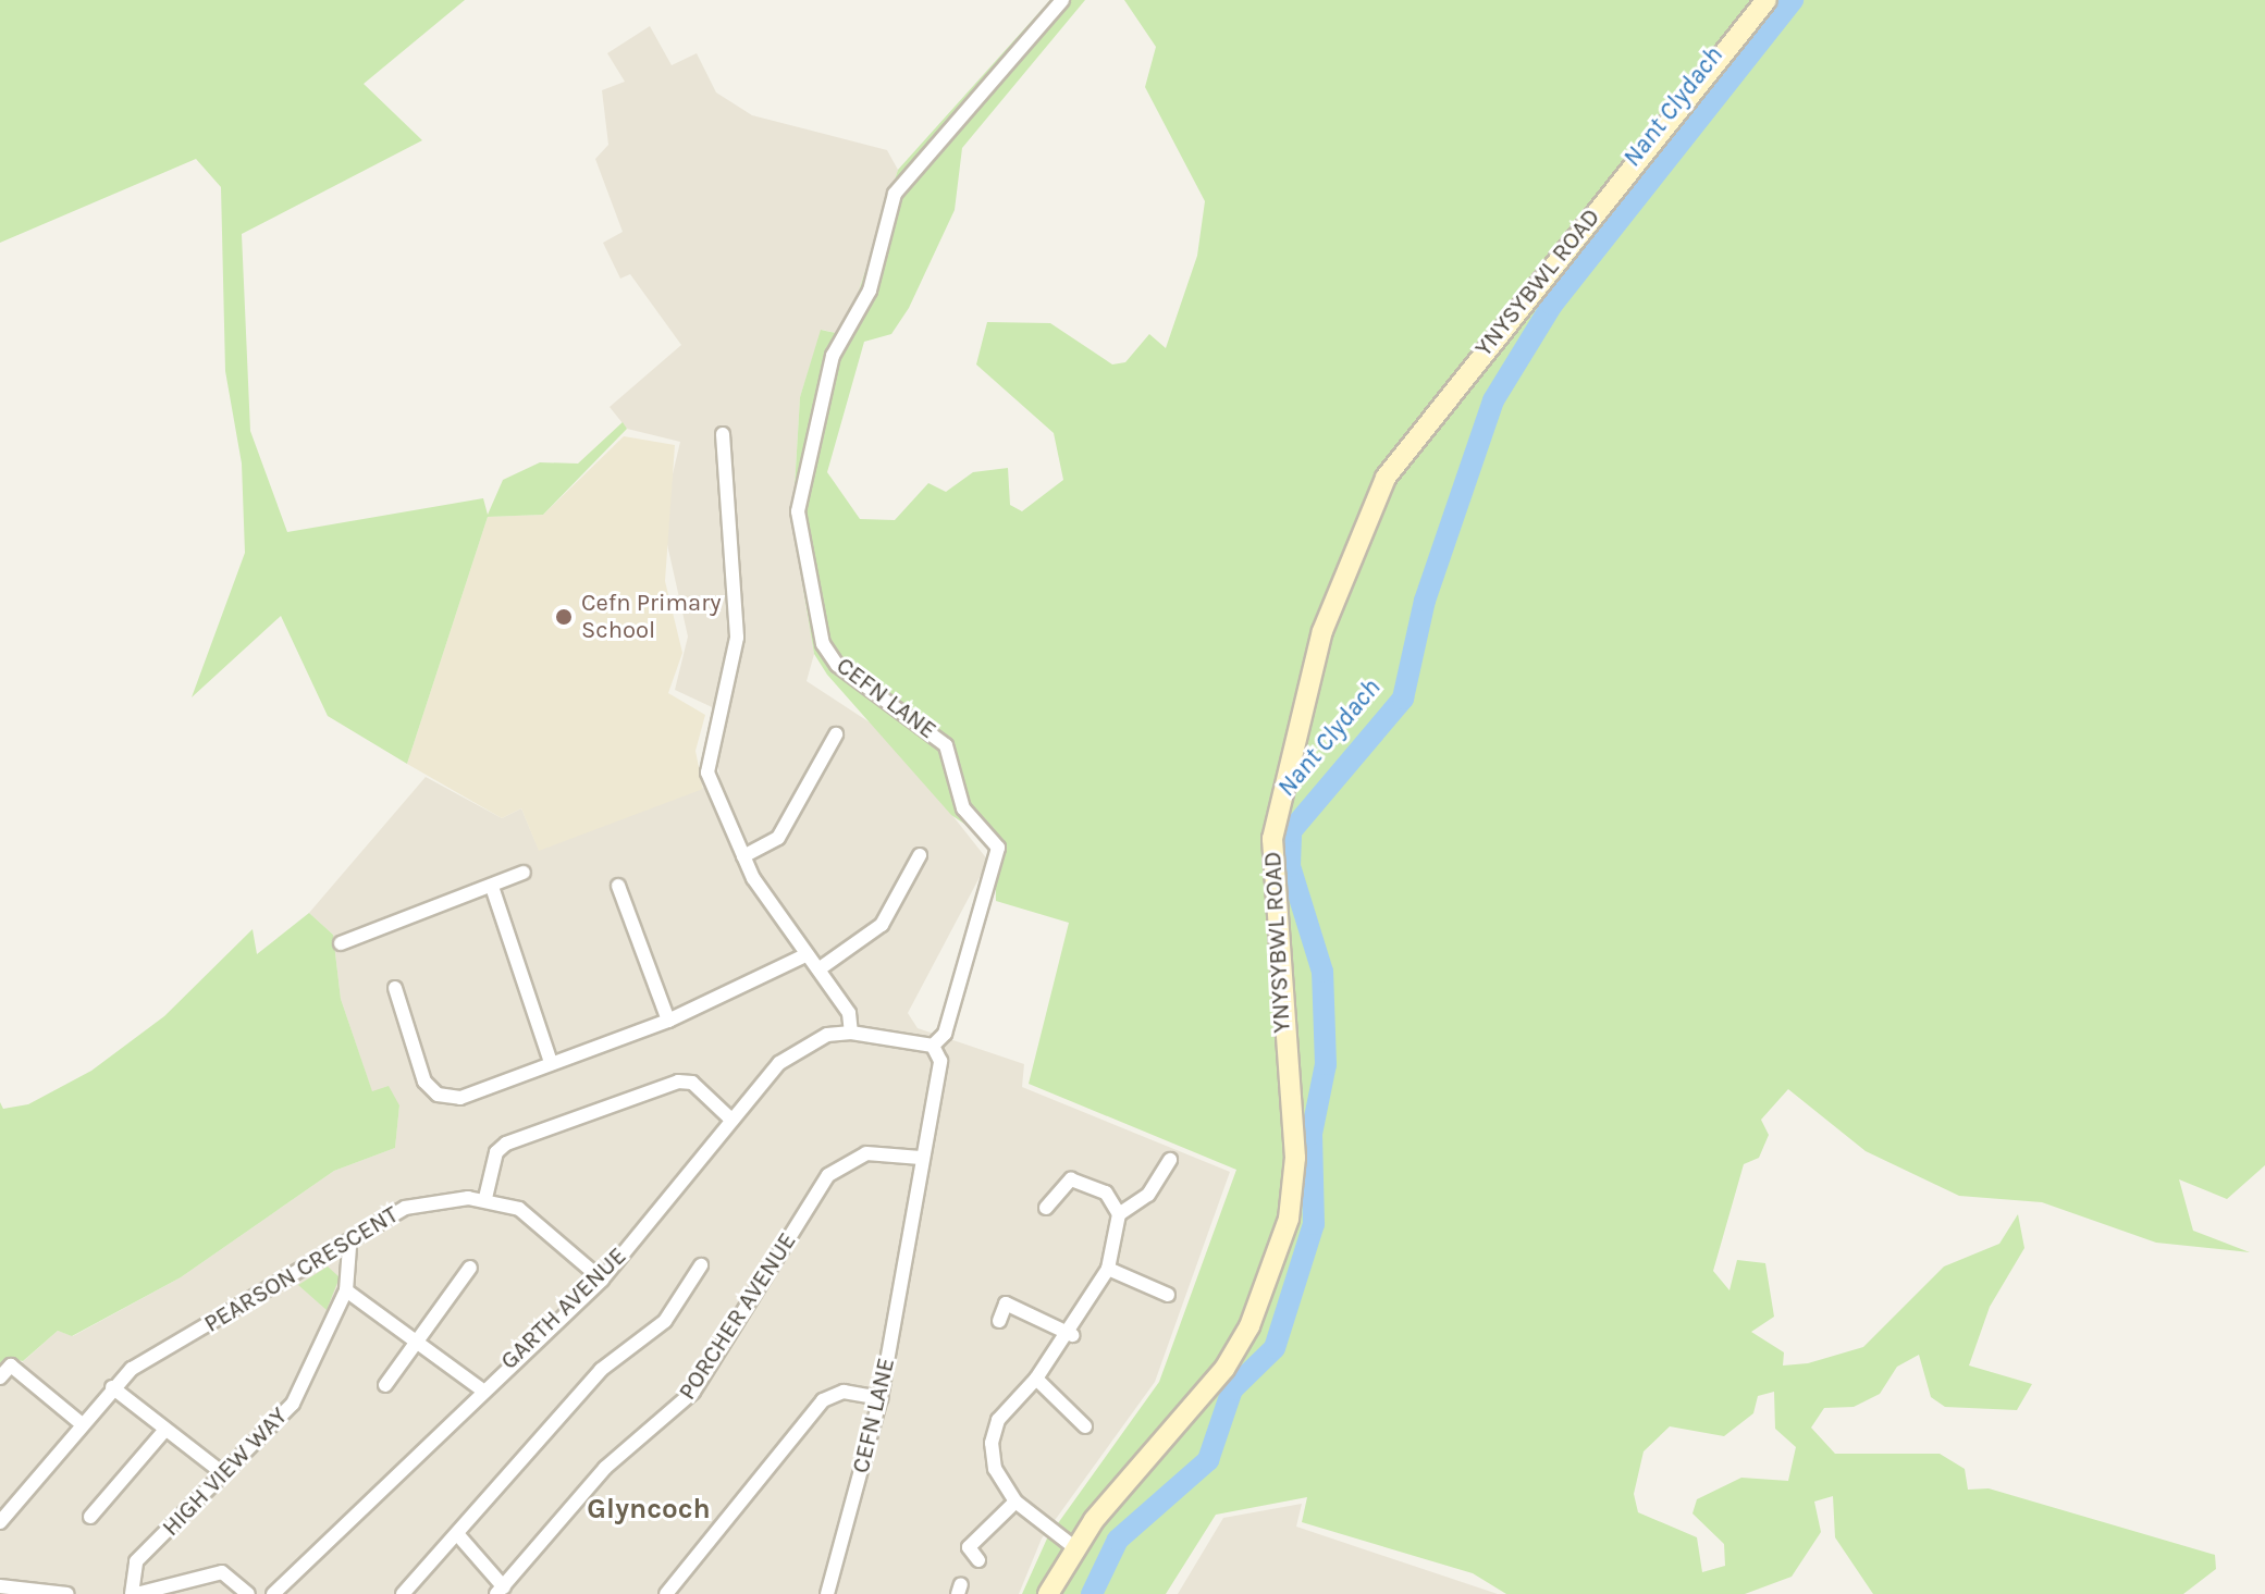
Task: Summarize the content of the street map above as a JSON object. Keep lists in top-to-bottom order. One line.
{"streets":{"main road":["YNYSYBWL ROAD"],"street":["CEFN LANE","PEARSON CRESCENT","GARTH AVENUE","PORCHER AVENUE","HIGH VIEW WAY"]},"crossings":[["CEFN LANE","PORCHER AVENUE"],["PEARSON CRESCENT","GARTH AVENUE"],["PEARSON CRESCENT","HIGH VIEW WAY"]],"districts":["Glyncoch"],"water":["Nant Clydach"],"places":["Cefn Primary School"]}
